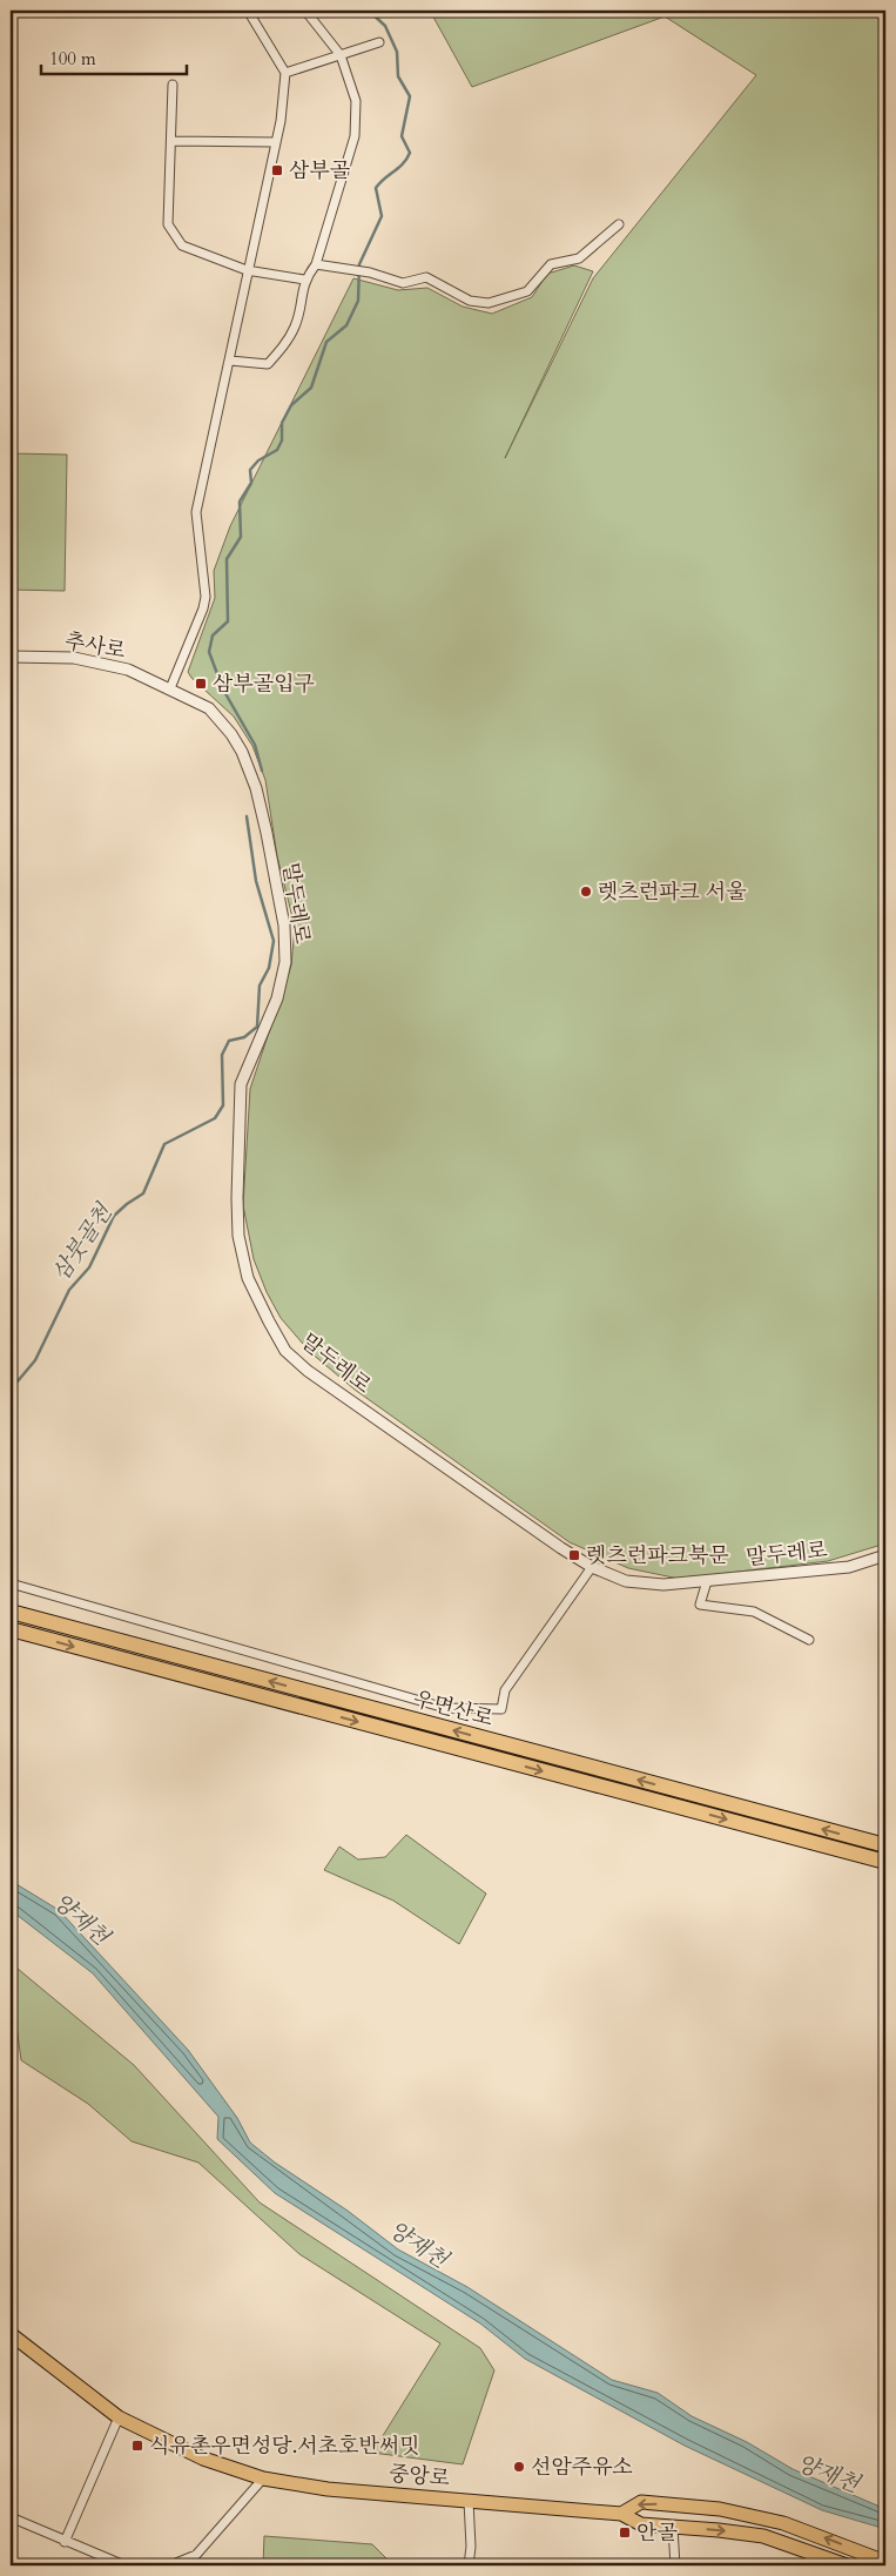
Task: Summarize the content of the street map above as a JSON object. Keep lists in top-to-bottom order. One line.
{"streets":{"highway":["우면산로"],"main road":["중앙로"],"street":["추사로","말두레로"]},"crossings":[["추사로","말두레로"]],"water":["삼붓골천","양재천"],"places":{"transit":["삼부골","삼부골입구","렛츠런파크북문","식유촌우면성당.서초호반써밋","안골"],"other":["렛츠런파크 서울","선암주유소"]},"scale_bar":"100 m"}
